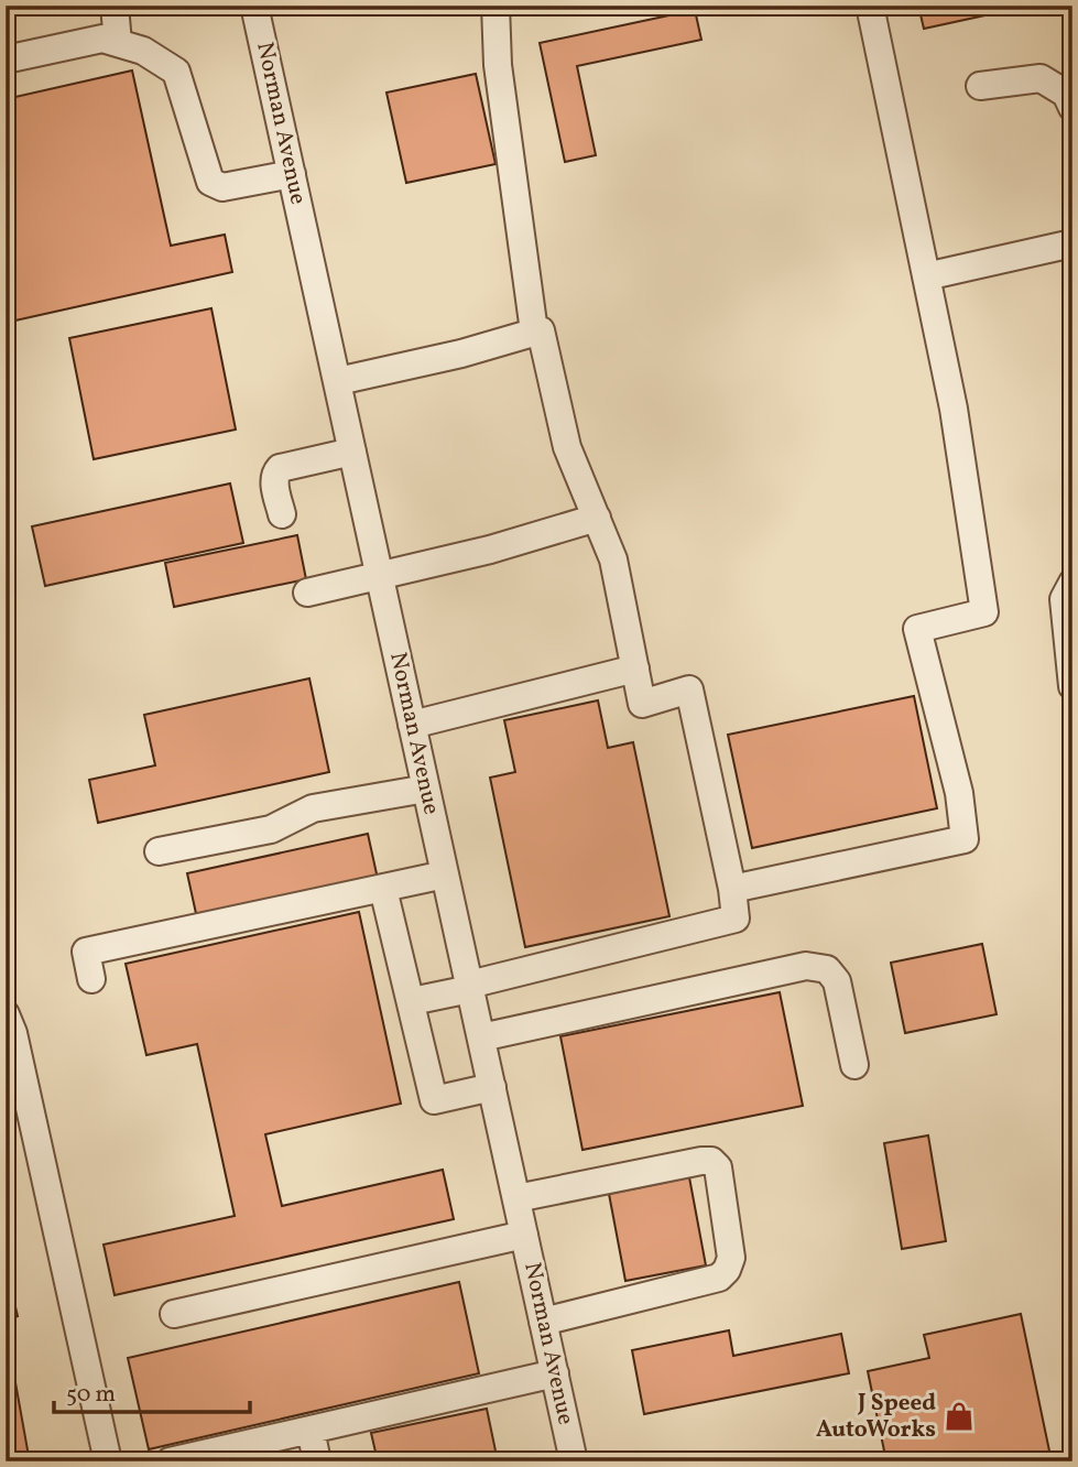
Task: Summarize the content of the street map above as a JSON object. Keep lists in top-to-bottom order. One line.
{"streets":{"street":["Norman Avenue"]},"places":{"shop":["J Speed AutoWorks"]},"scale_bar":"50 m"}
